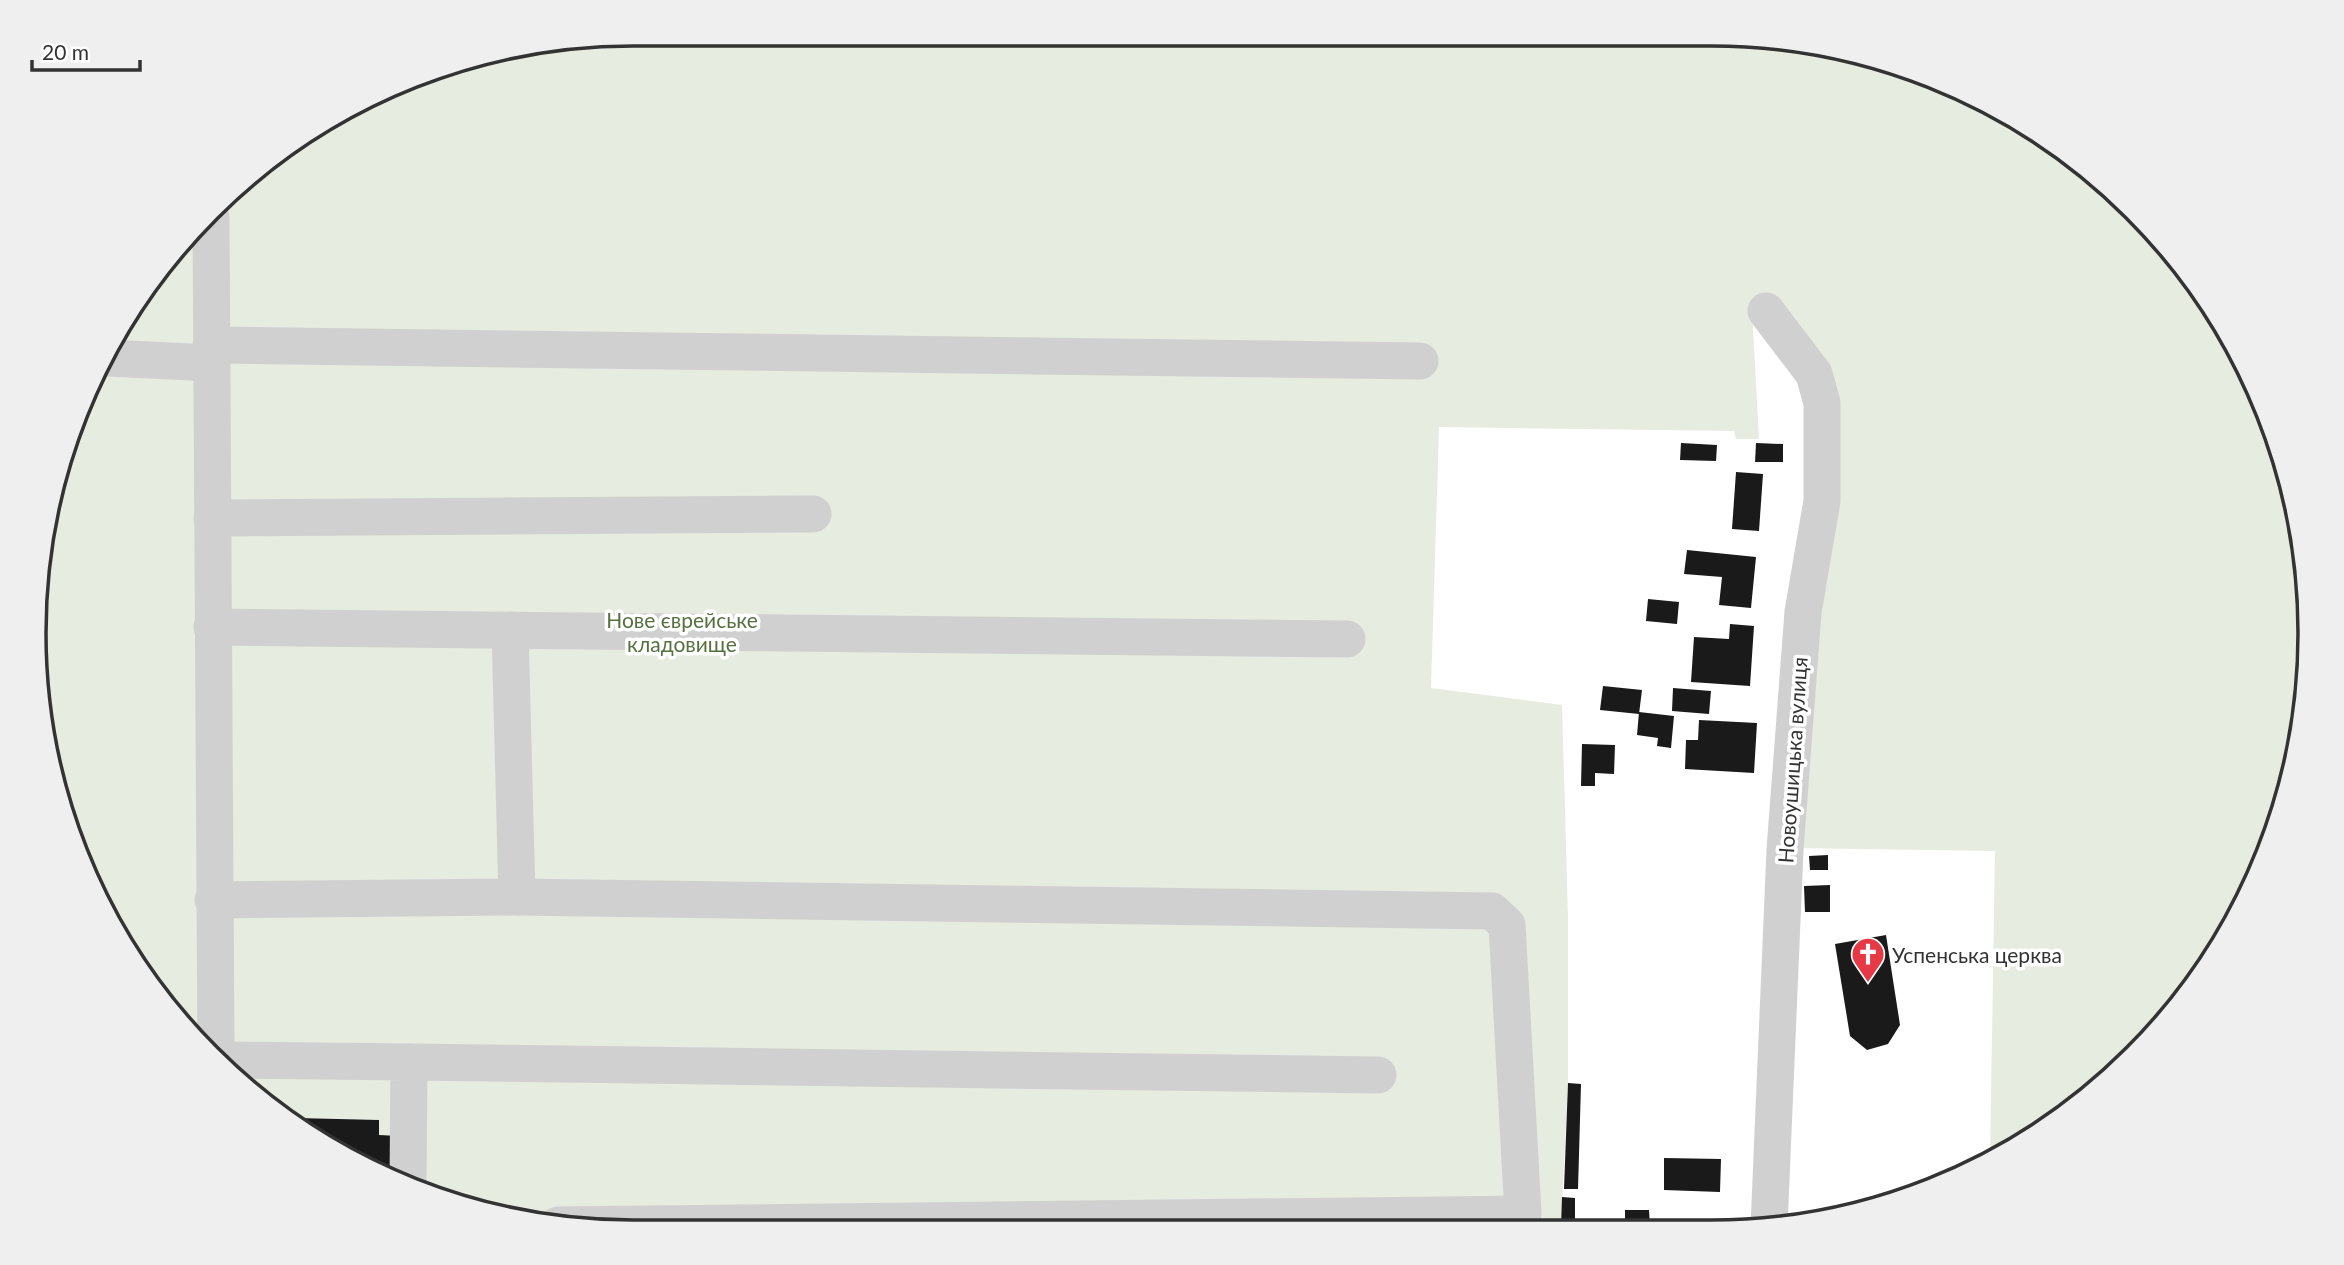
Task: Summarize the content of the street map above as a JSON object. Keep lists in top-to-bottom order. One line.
{"streets":{"street":["Новоушицька вулиця"]},"parks":["Нове єврейське кладовище"],"places":{"church":["Успенська церква"]},"scale_bar":"20 m"}
